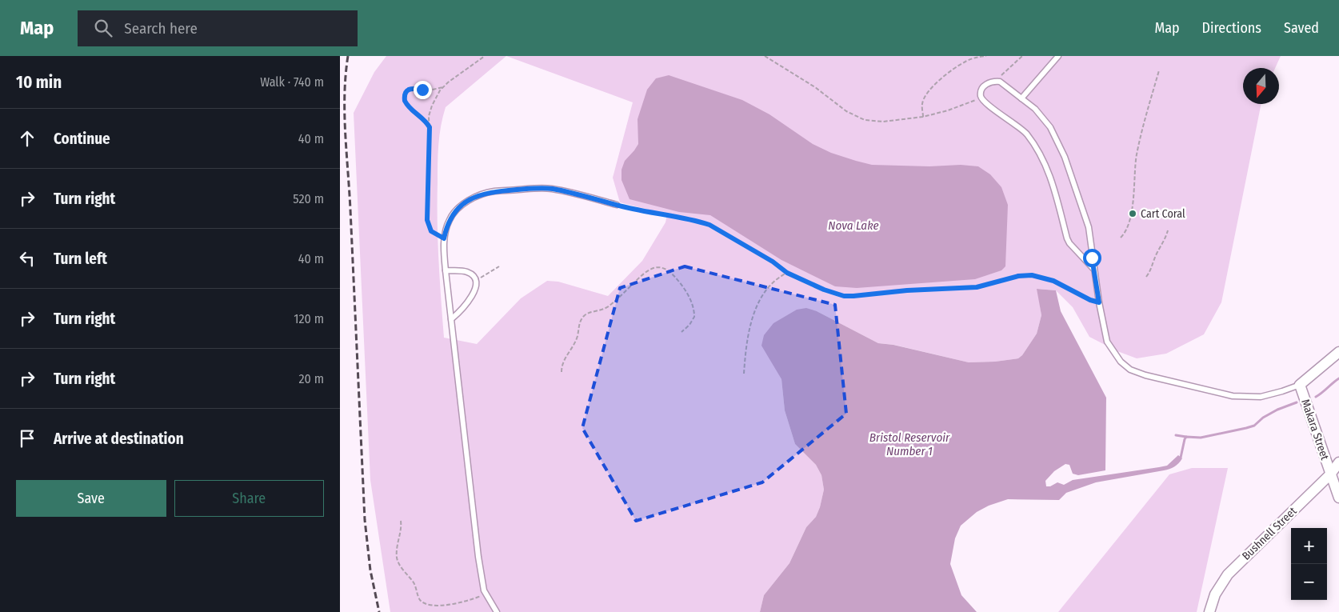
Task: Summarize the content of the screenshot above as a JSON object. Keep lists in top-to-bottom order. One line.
{"streets":{"street":["Makara Street","Bushnell Street"]},"crossings":[["Makara Street","Bushnell Street"]],"water":["Nova Lake","Bristol Reservoir Number 1"],"places":["Cart Coral"],"north":"bottom","page":{"header":"Map","search":"Search here","nav":["Map","Directions","Saved"],"heading":["10 min","Walk · 740 m"],"list":[["Continue","40 m"],["Turn right","520 m"],["Turn left","40 m"],["Turn right","120 m"],["Turn right","20 m"],"Arrive at destination"],"buttons":["Save","Share"],"map_buttons":["+","−"]}}
